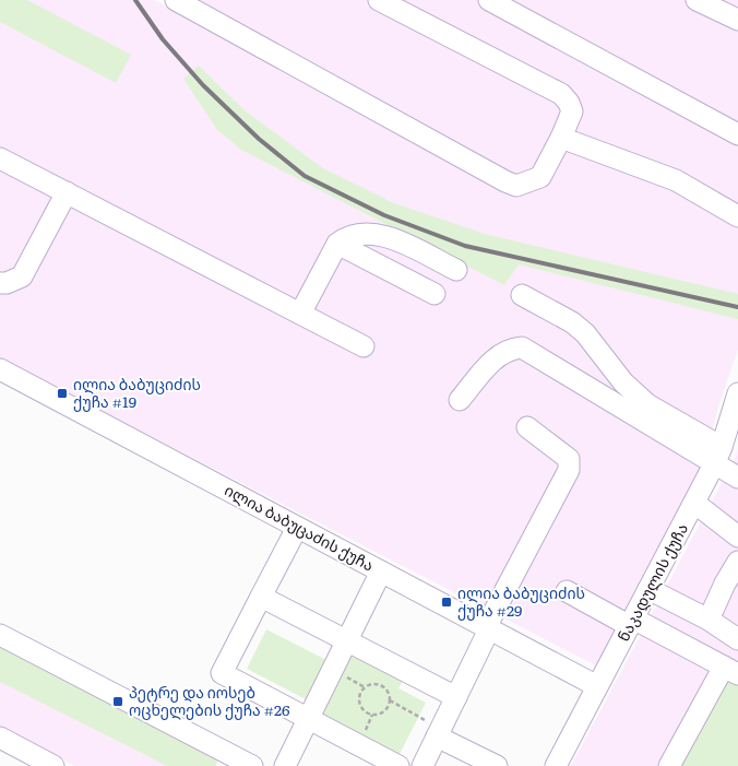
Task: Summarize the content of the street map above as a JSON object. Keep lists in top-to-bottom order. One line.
{"streets":{"street":["ილია ბაბუცაძის ქუჩა","ნაკადულის ქუჩა"]},"crossings":[["ილია ბაბუცაძის ქუჩა","ნაკადულის ქუჩა"]],"places":{"transit":["ილია ბაბუციძის ქუჩა #19","ილია ბაბუციძის ქუჩა #29","პეტრე და იოსებ ოცხელების ქუჩა #26"]}}
